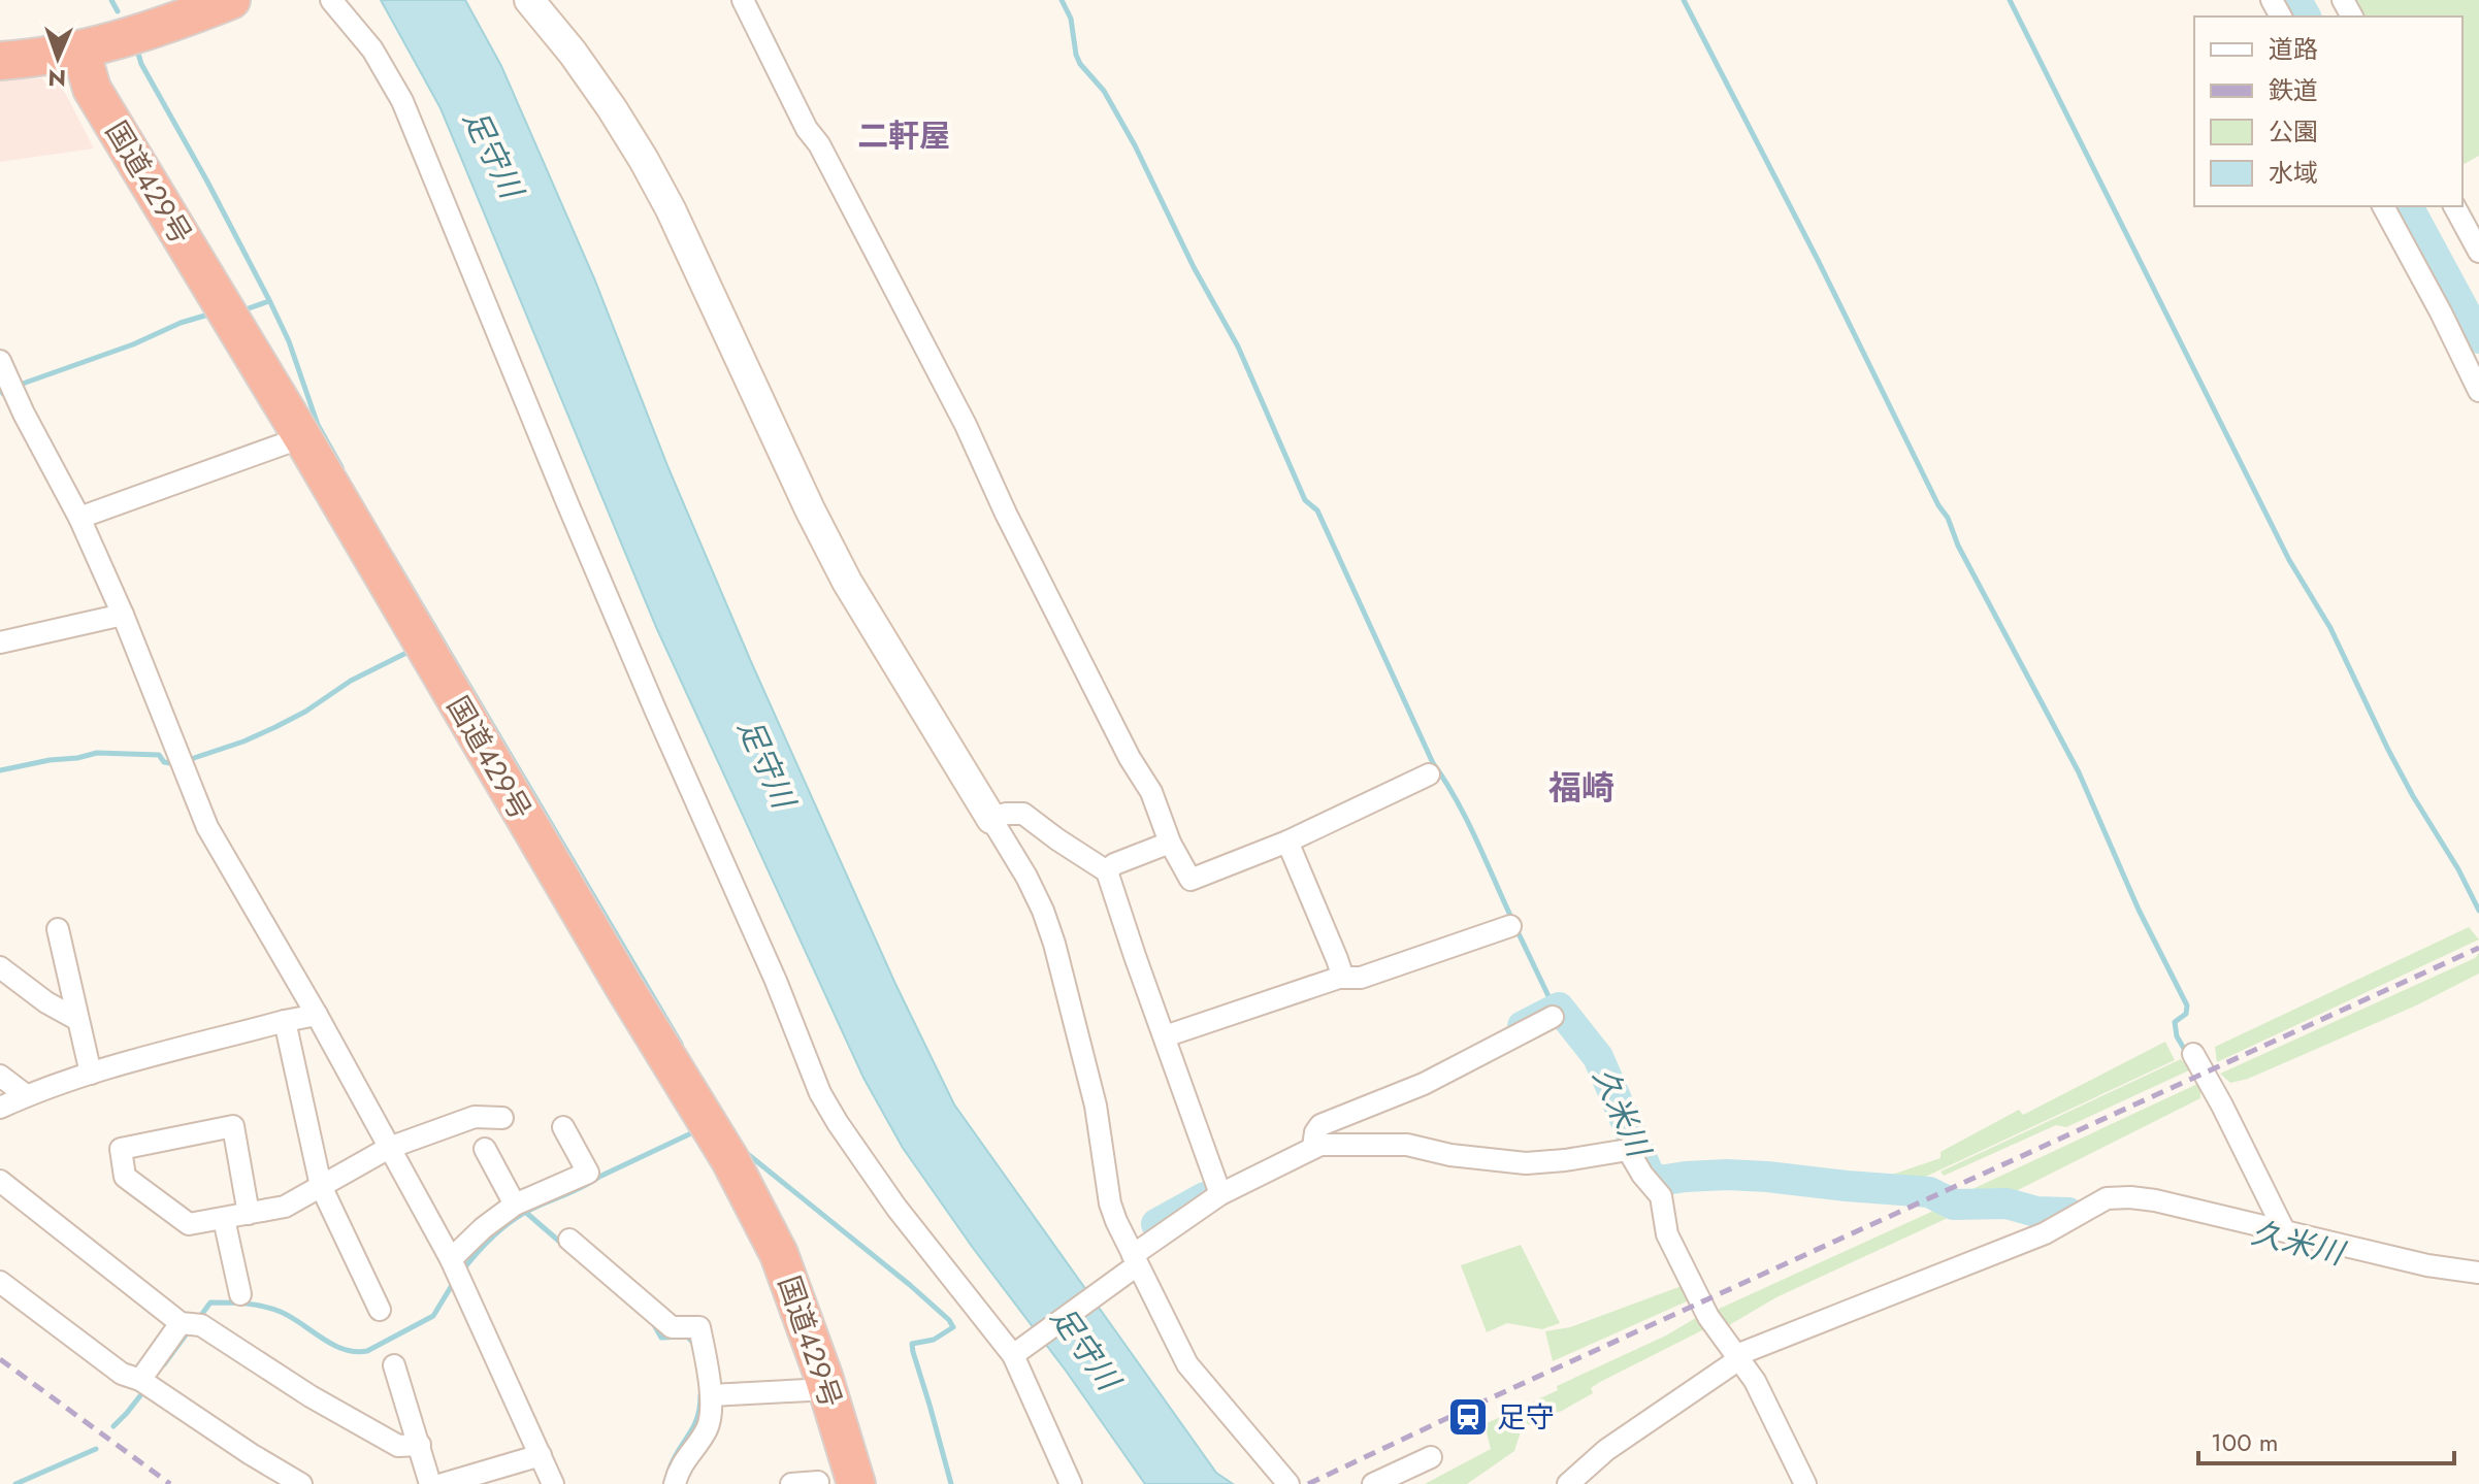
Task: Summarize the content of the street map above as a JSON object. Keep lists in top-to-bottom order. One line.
{"streets":{"highway":["国道429号"]},"districts":["二軒屋","福崎"],"water":["足守川","久米川"],"places":{"station":["足守"]},"legend":["道路","鉄道","公園","水域"],"scale_bar":"100 m","north":"bottom"}
